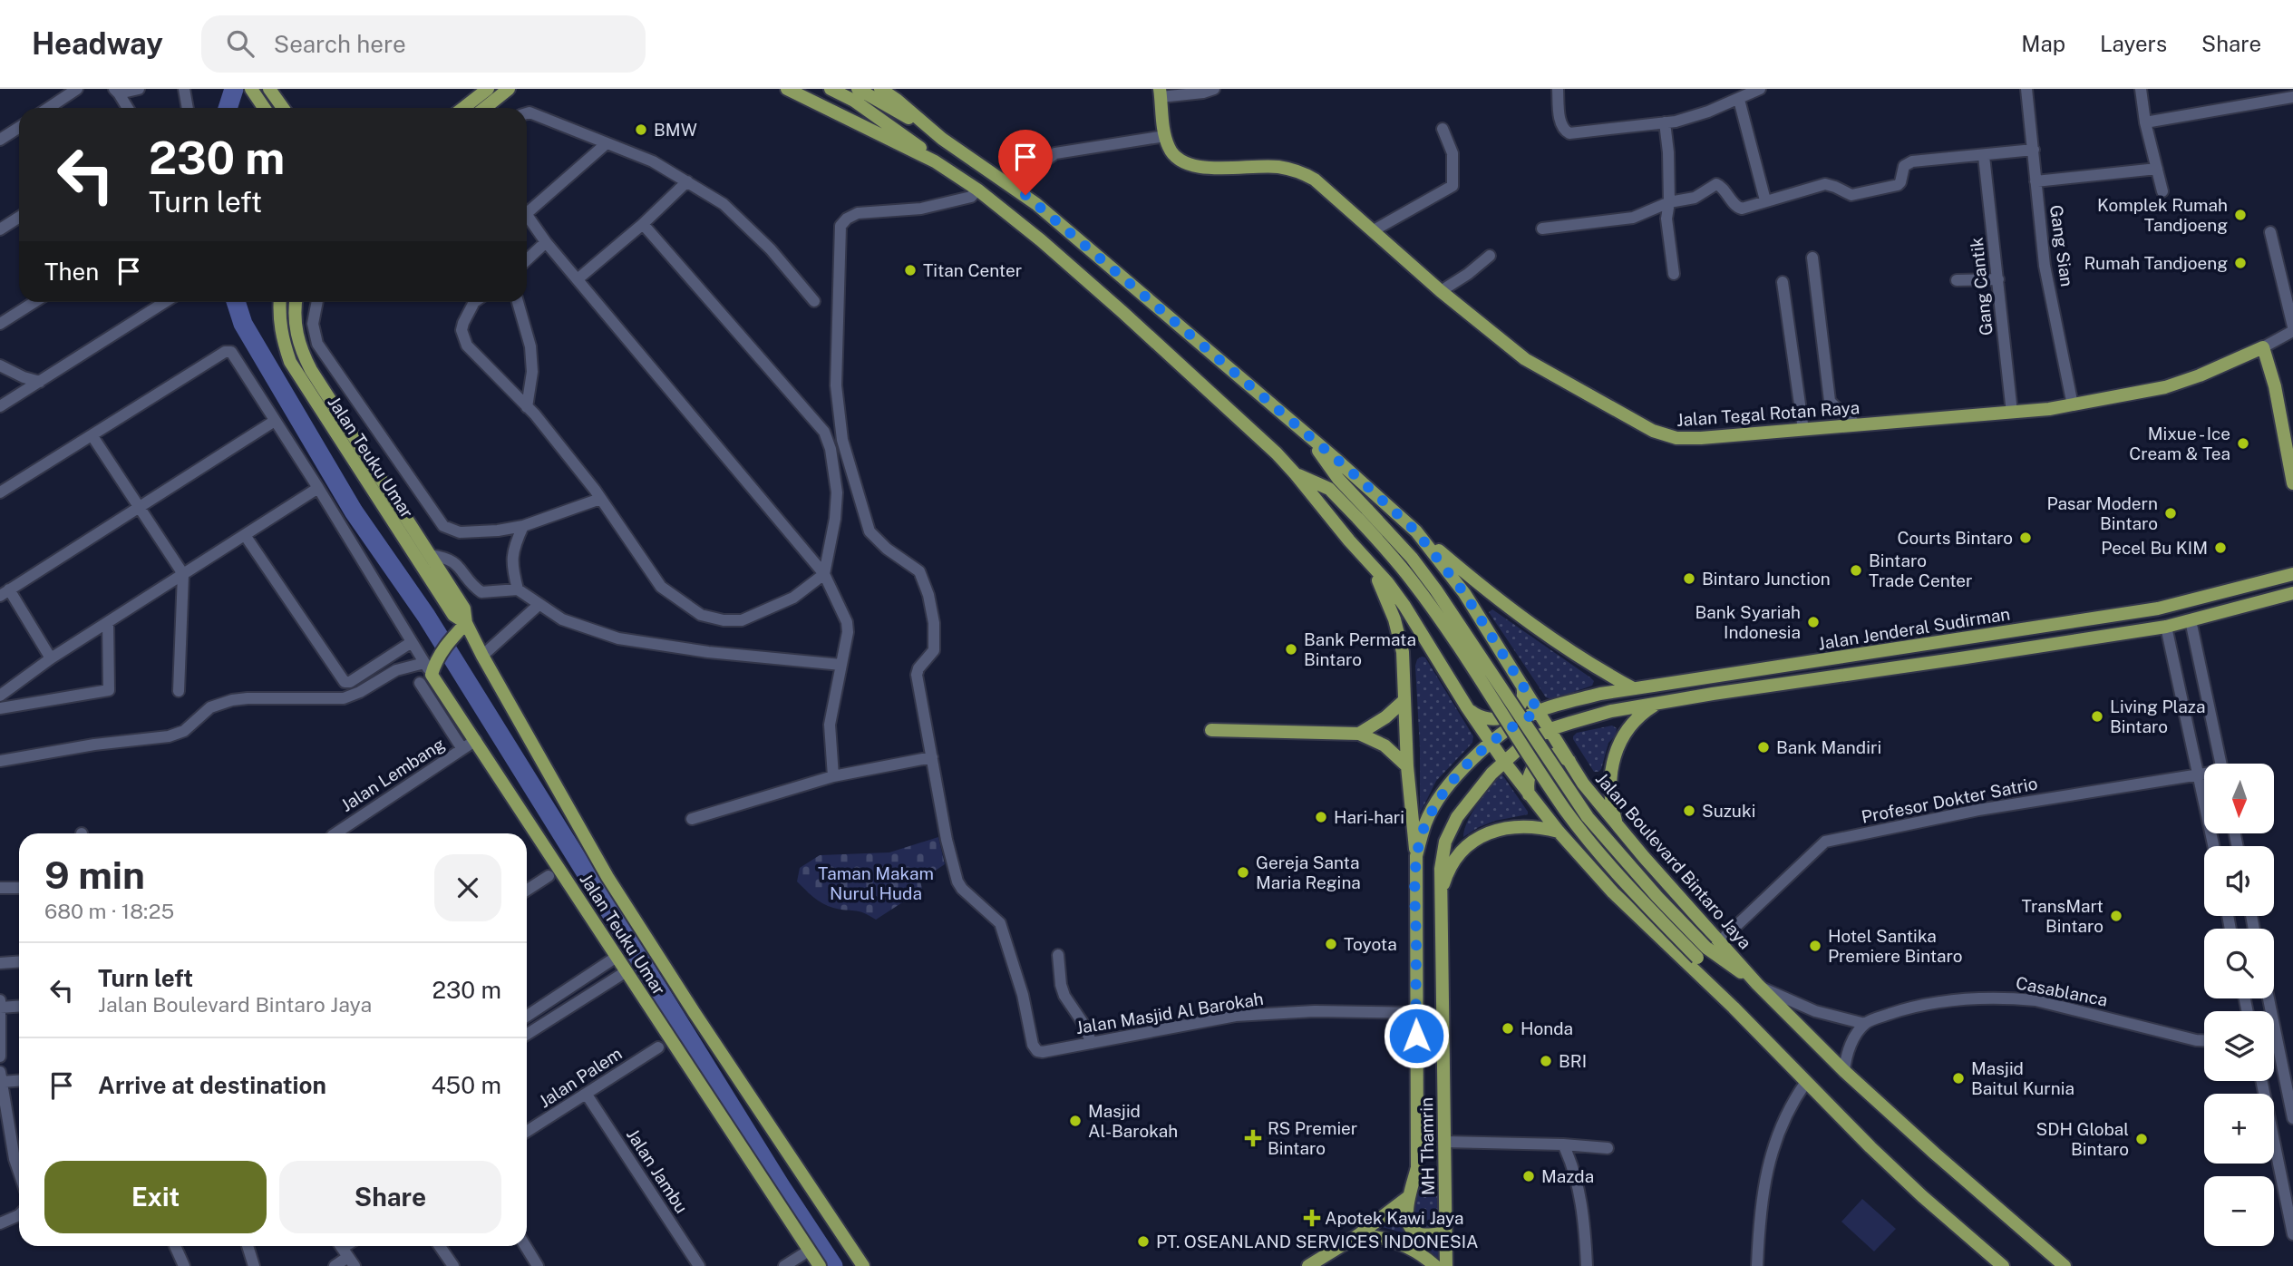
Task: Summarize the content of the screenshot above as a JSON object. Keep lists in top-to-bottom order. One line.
{"streets":{"main road":["Jalan Tegal Rotan Raya","Jalan Teuku Umar","Jalan Jenderal Sudirman","Jalan Boulevard Bintaro Jaya","MH Thamrin"],"street":["Gang Sian","Gang Cantik","Jalan Lembang","Profesor Dokter Satrio","Casablanca","Jalan Masjid Al Barokah","Jalan Palem","Jalan Jambu"]},"crossings":[["Gang Sian","Jalan Tegal Rotan Raya"],["Gang Cantik","Jalan Tegal Rotan Raya"],["Jalan Teuku Umar","Jalan Lembang"],["Jalan Jenderal Sudirman","Jalan Boulevard Bintaro Jaya"],["Jalan Jenderal Sudirman","MH Thamrin"],["Profesor Dokter Satrio","Jalan Boulevard Bintaro Jaya"],["Jalan Boulevard Bintaro Jaya","MH Thamrin"],["Jalan Masjid Al Barokah","MH Thamrin"],["Jalan Palem","Jalan Jambu"]],"parks":["Taman Makam Nurul Huda"],"places":{"other":["BMW","Komplek Rumah Tandjoeng","Rumah Tandjoeng","Titan Center","Mixue - Ice Cream & Tea","Pasar Modern Bintaro","Courts Bintaro","Pecel Bu KIM","Bintaro Trade Center","Bintaro Junction","Bank Syariah Indonesia","Bank Permata Bintaro","Living Plaza Bintaro","Bank Mandiri","Suzuki","Hari-hari","Gereja Santa Maria Regina","TransMart Bintaro","Toyota","Hotel Santika Premiere Bintaro","Honda","BRI","Masjid Baitul Kurnia","Masjid Al-Barokah","SDH Global Bintaro","Mazda","PT. OSEANLAND SERVICES INDONESIA"],"health":["RS Premier Bintaro","Apotek Kawi Jaya"]},"north":"bottom","page":{"header":"Headway","search":"Search here","nav":["Map","Layers","Share"],"turn":["230 m","Turn left"],"then":"Then","map_buttons":["+","−"],"heading":["9 min","680 m · 18:25"],"list":[{"name":"Turn left","note":"Jalan Boulevard Bintaro Jaya","value":"230 m"},{"name":"Arrive at destination","value":"450 m"}],"buttons":["Exit","Share"]}}
